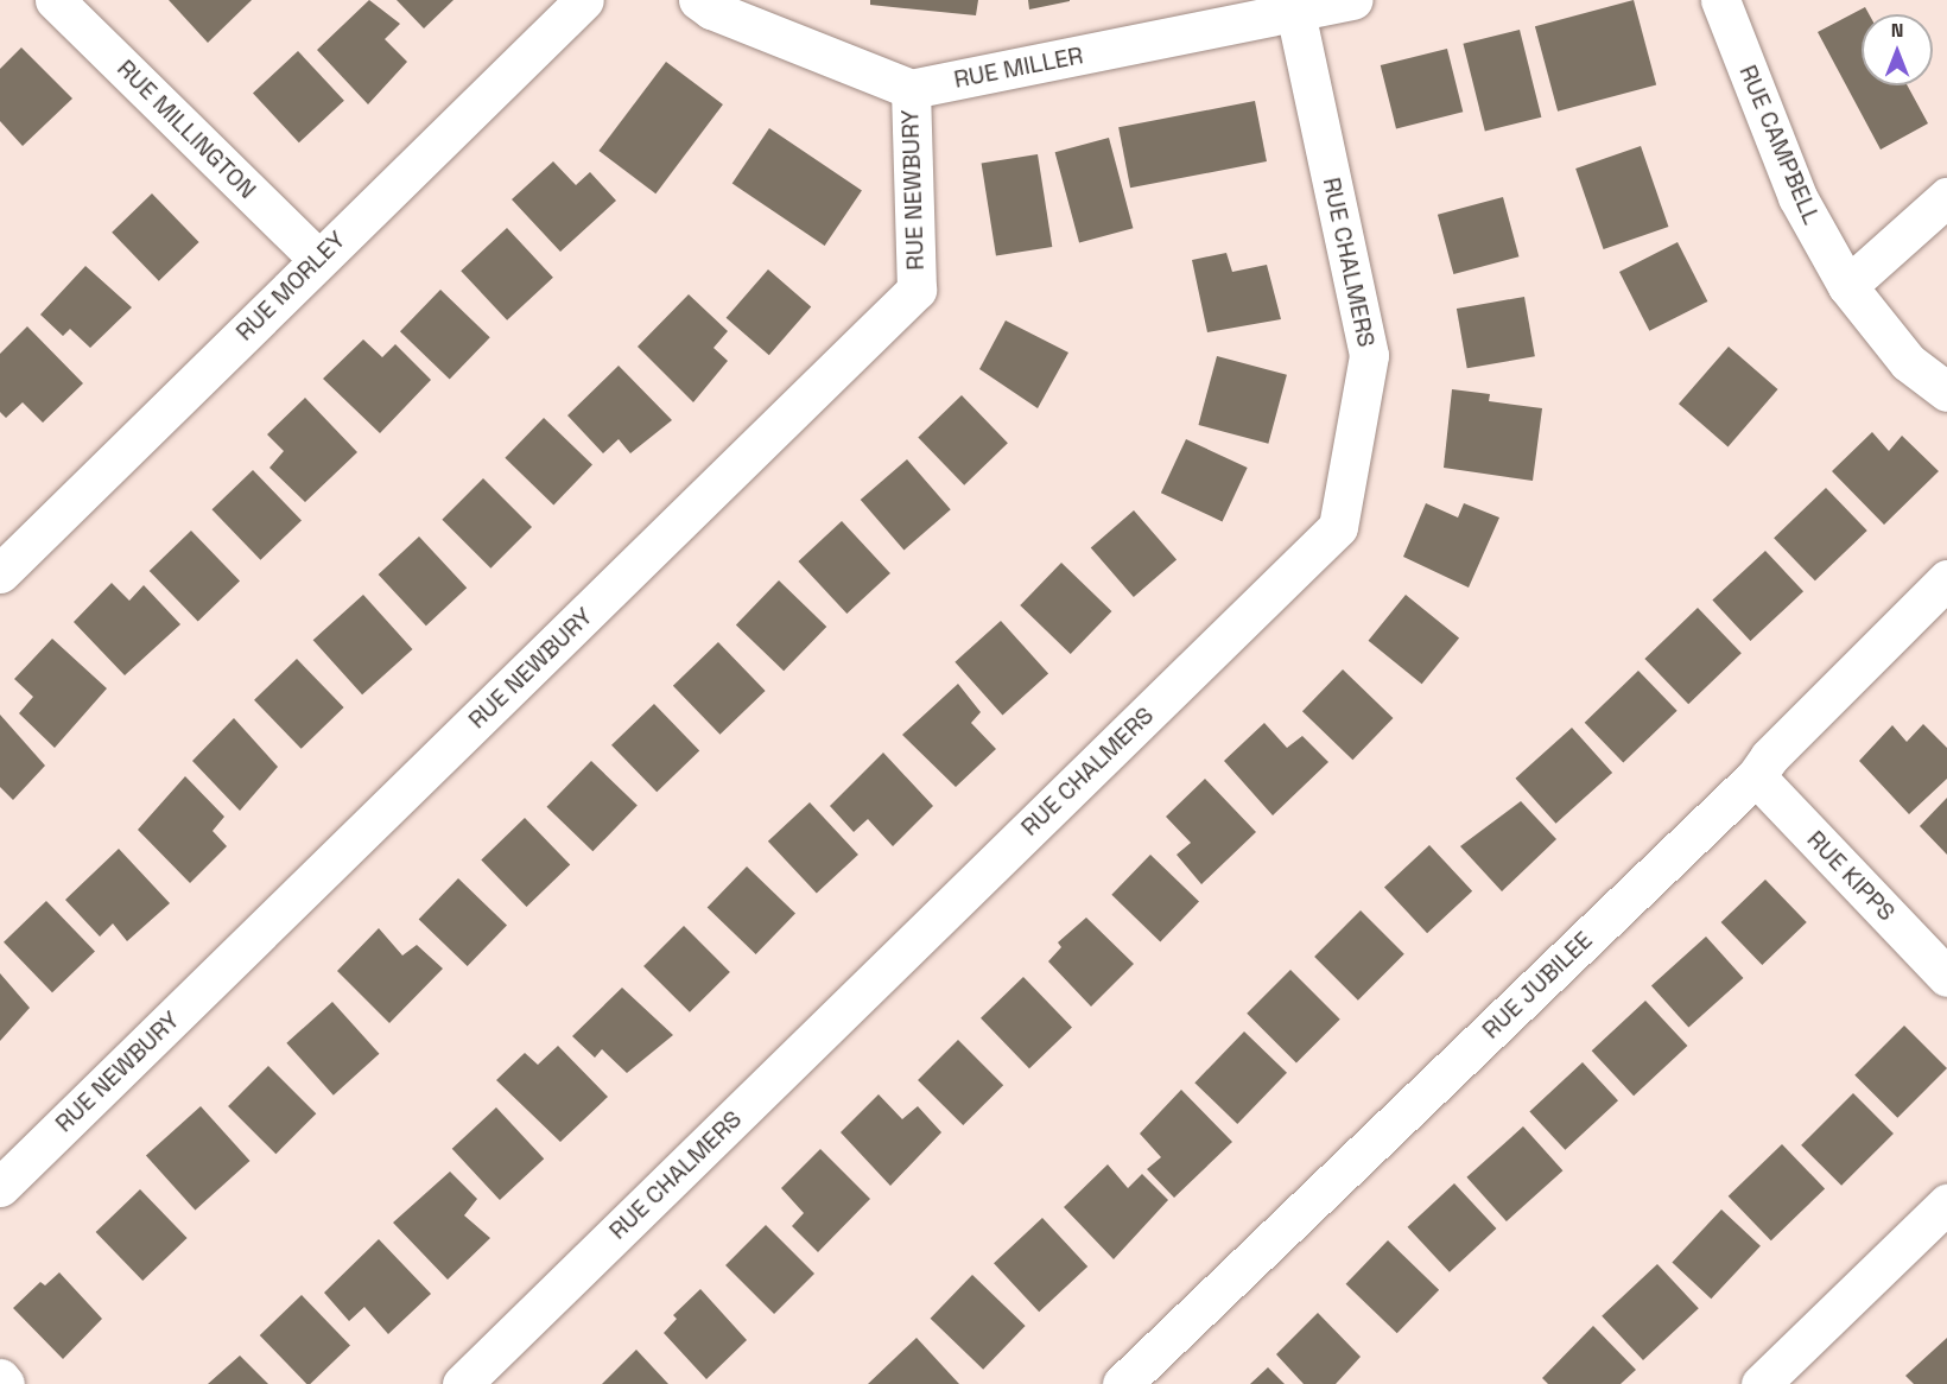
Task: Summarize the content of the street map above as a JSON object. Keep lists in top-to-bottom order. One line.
{"streets":{"street":["RUE MILLER","RUE MILLINGTON","RUE CAMPBELL","RUE NEWBURY","RUE CHALMERS","RUE MORLEY","RUE KIPPS","RUE JUBILEE"]},"crossings":[["RUE MILLER","RUE NEWBURY"],["RUE MILLER","RUE CHALMERS"],["RUE MILLINGTON","RUE MORLEY"],["RUE KIPPS","RUE JUBILEE"]],"north":"top"}
